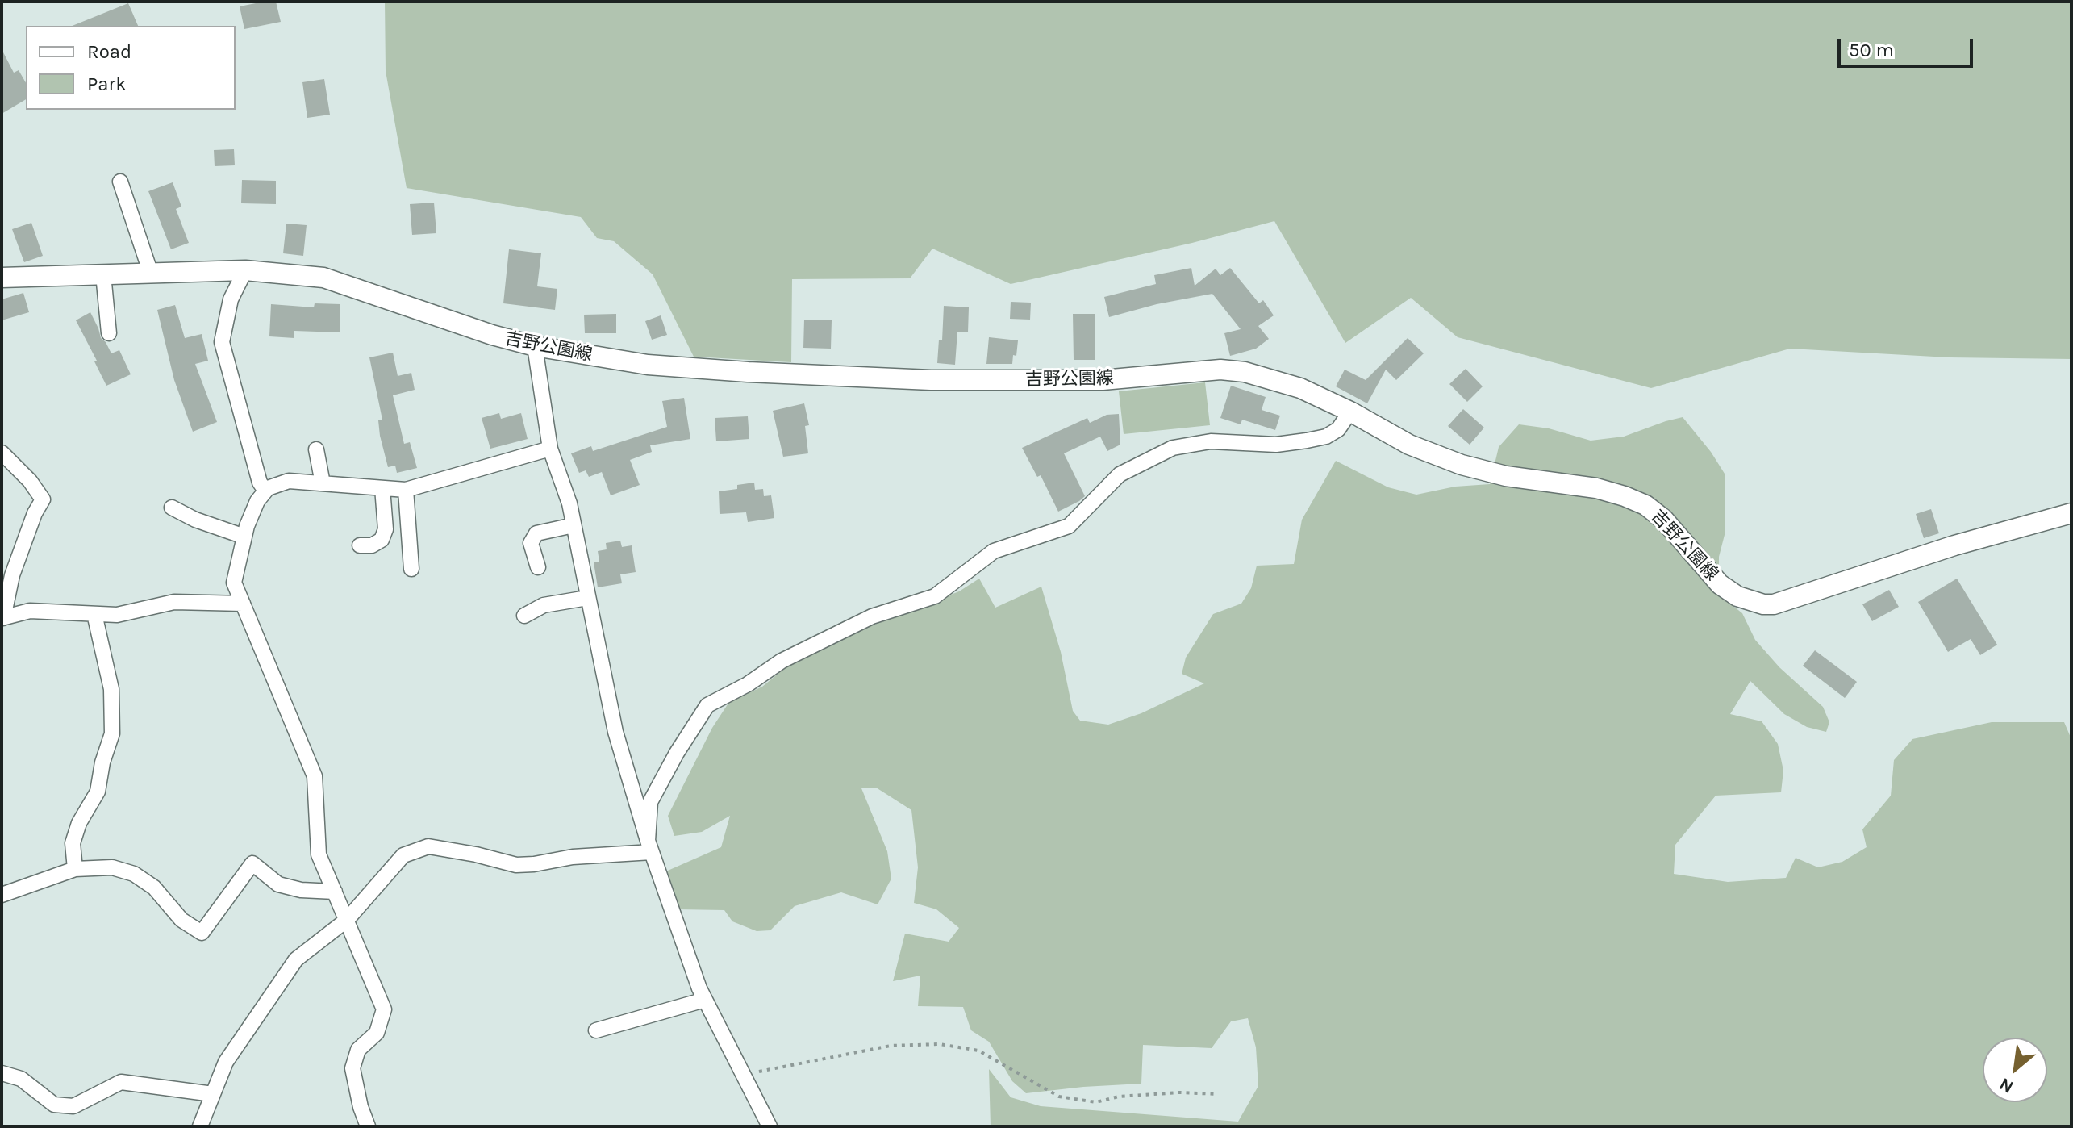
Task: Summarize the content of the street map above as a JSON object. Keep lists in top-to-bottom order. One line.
{"streets":{"main road":["吉野公園線"]},"legend":["Road","Park"],"scale_bar":"50 m","north":"bottom left"}
